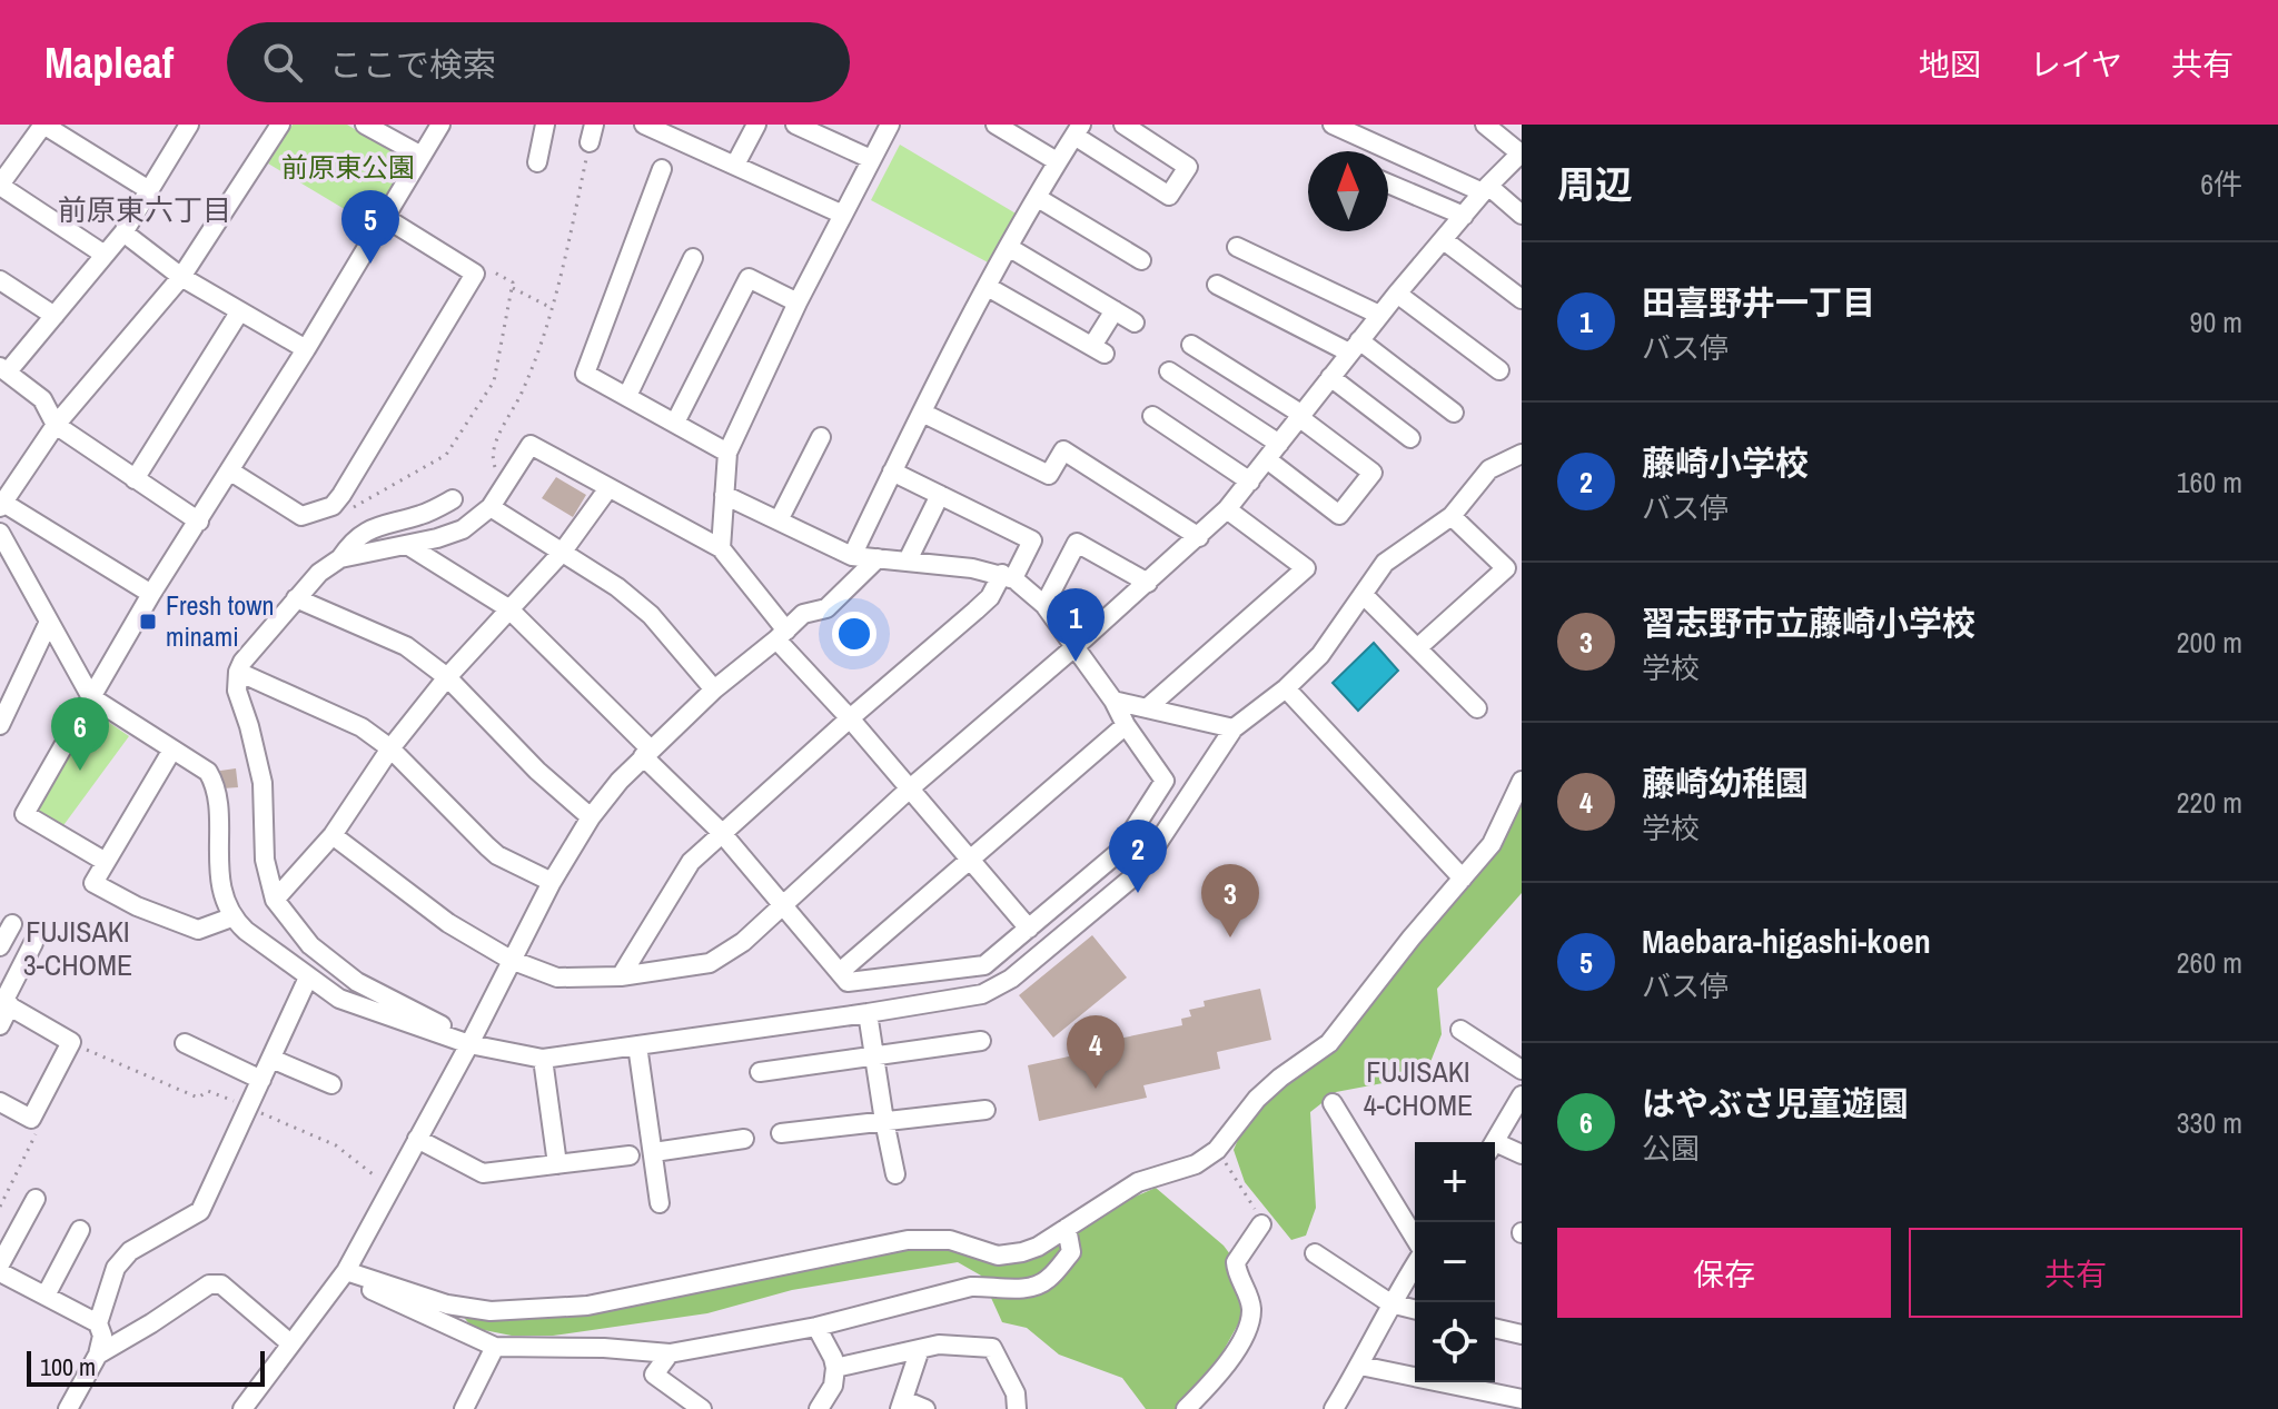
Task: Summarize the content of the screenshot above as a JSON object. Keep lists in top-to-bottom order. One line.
{"districts":["前原東六丁目","FUJISAKI 3-CHOME","FUJISAKI 4-CHOME"],"parks":["前原東公園"],"places":{"transit":["Fresh town minami"]},"scale_bar":"100 m","north":"top","page":{"header":"Mapleaf","search":"ここで検索","nav":["地図","レイヤ","共有"],"heading":["周辺","6件"],"pins":["5","1","6","2","3","4"],"list":[{"mark":"1","name":"田喜野井一丁目","note":"バス停","value":"90 m"},{"mark":"2","name":"藤崎小学校","note":"バス停","value":"160 m"},{"mark":"3","name":"習志野市立藤崎小学校","note":"学校","value":"200 m"},{"mark":"4","name":"藤崎幼稚園","note":"学校","value":"220 m"},{"mark":"5","name":"Maebara-higashi-koen","note":"バス停","value":"260 m"},{"mark":"6","name":"はやぶさ児童遊園","note":"公園","value":"330 m"}],"map_buttons":["+","−"],"buttons":["保存","共有"],"scale":"100 m"}}
